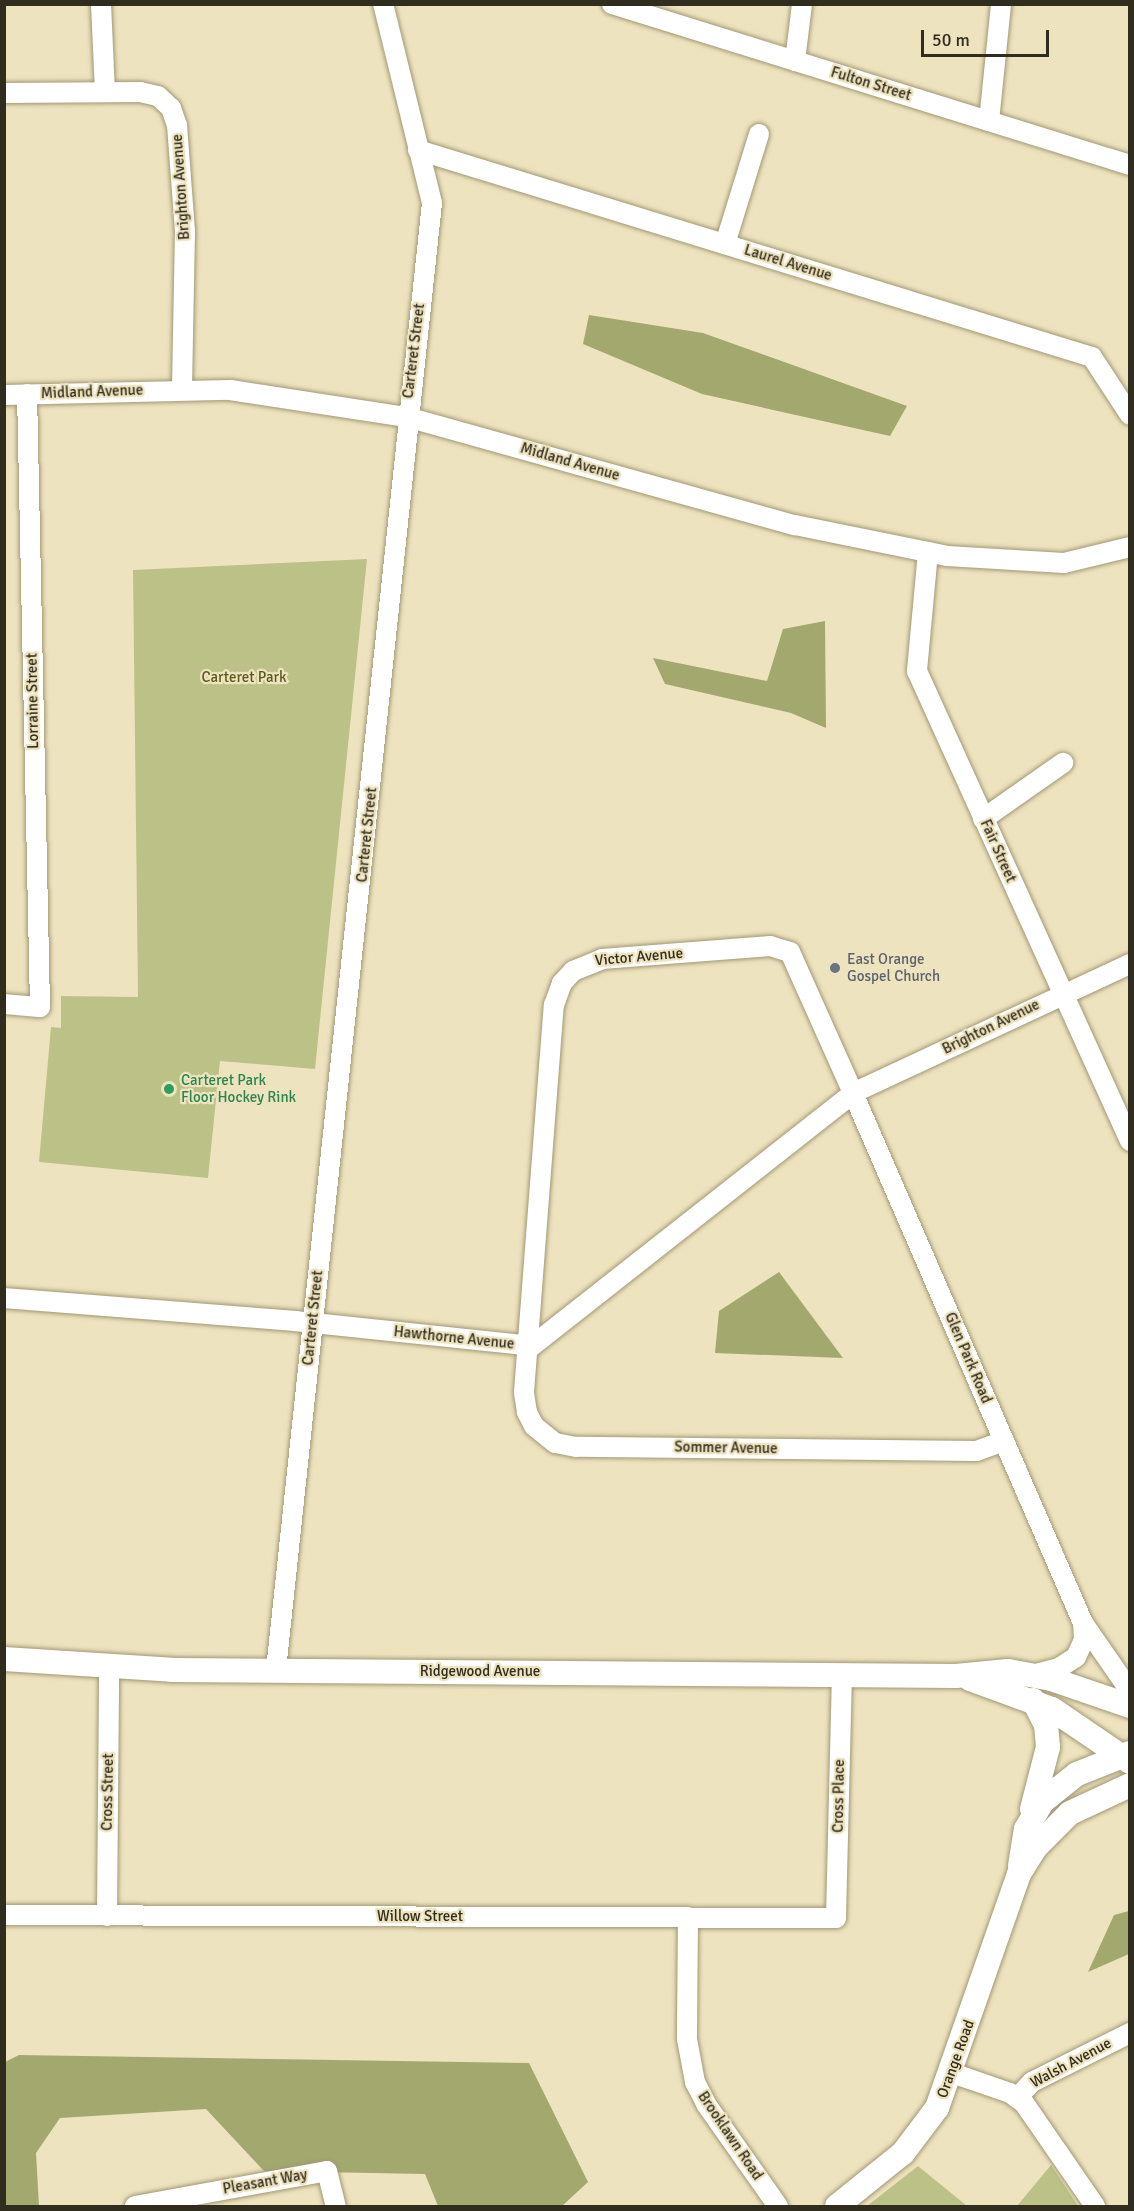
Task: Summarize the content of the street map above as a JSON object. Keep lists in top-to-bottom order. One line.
{"streets":{"street":["Fulton Street","Brighton Avenue","Laurel Avenue","Carteret Street","Midland Avenue","Lorraine Street","Fair Street","Victor Avenue","Hawthorne Avenue","Glen Park Road","Sommer Avenue","Ridgewood Avenue","Cross Street","Cross Place","Willow Street","Orange Road","Walsh Avenue","Brooklawn Road","Pleasant Way"]},"crossings":[["Brighton Avenue","Midland Avenue"],["Brighton Avenue","Fair Street"],["Brighton Avenue","Victor Avenue"],["Brighton Avenue","Hawthorne Avenue"],["Brighton Avenue","Glen Park Road"],["Laurel Avenue","Carteret Street"],["Carteret Street","Midland Avenue"],["Carteret Street","Hawthorne Avenue"],["Carteret Street","Ridgewood Avenue"],["Midland Avenue","Lorraine Street"],["Midland Avenue","Fair Street"],["Victor Avenue","Hawthorne Avenue"],["Victor Avenue","Glen Park Road"],["Victor Avenue","Sommer Avenue"],["Hawthorne Avenue","Glen Park Road"],["Hawthorne Avenue","Sommer Avenue"],["Glen Park Road","Sommer Avenue"],["Ridgewood Avenue","Cross Street"],["Ridgewood Avenue","Cross Place"],["Cross Street","Willow Street"],["Cross Place","Willow Street"],["Willow Street","Brooklawn Road"]],"parks":["Carteret Park"],"places":["East Orange Gospel Church","Carteret Park Floor Hockey Rink"],"scale_bar":"50 m"}
